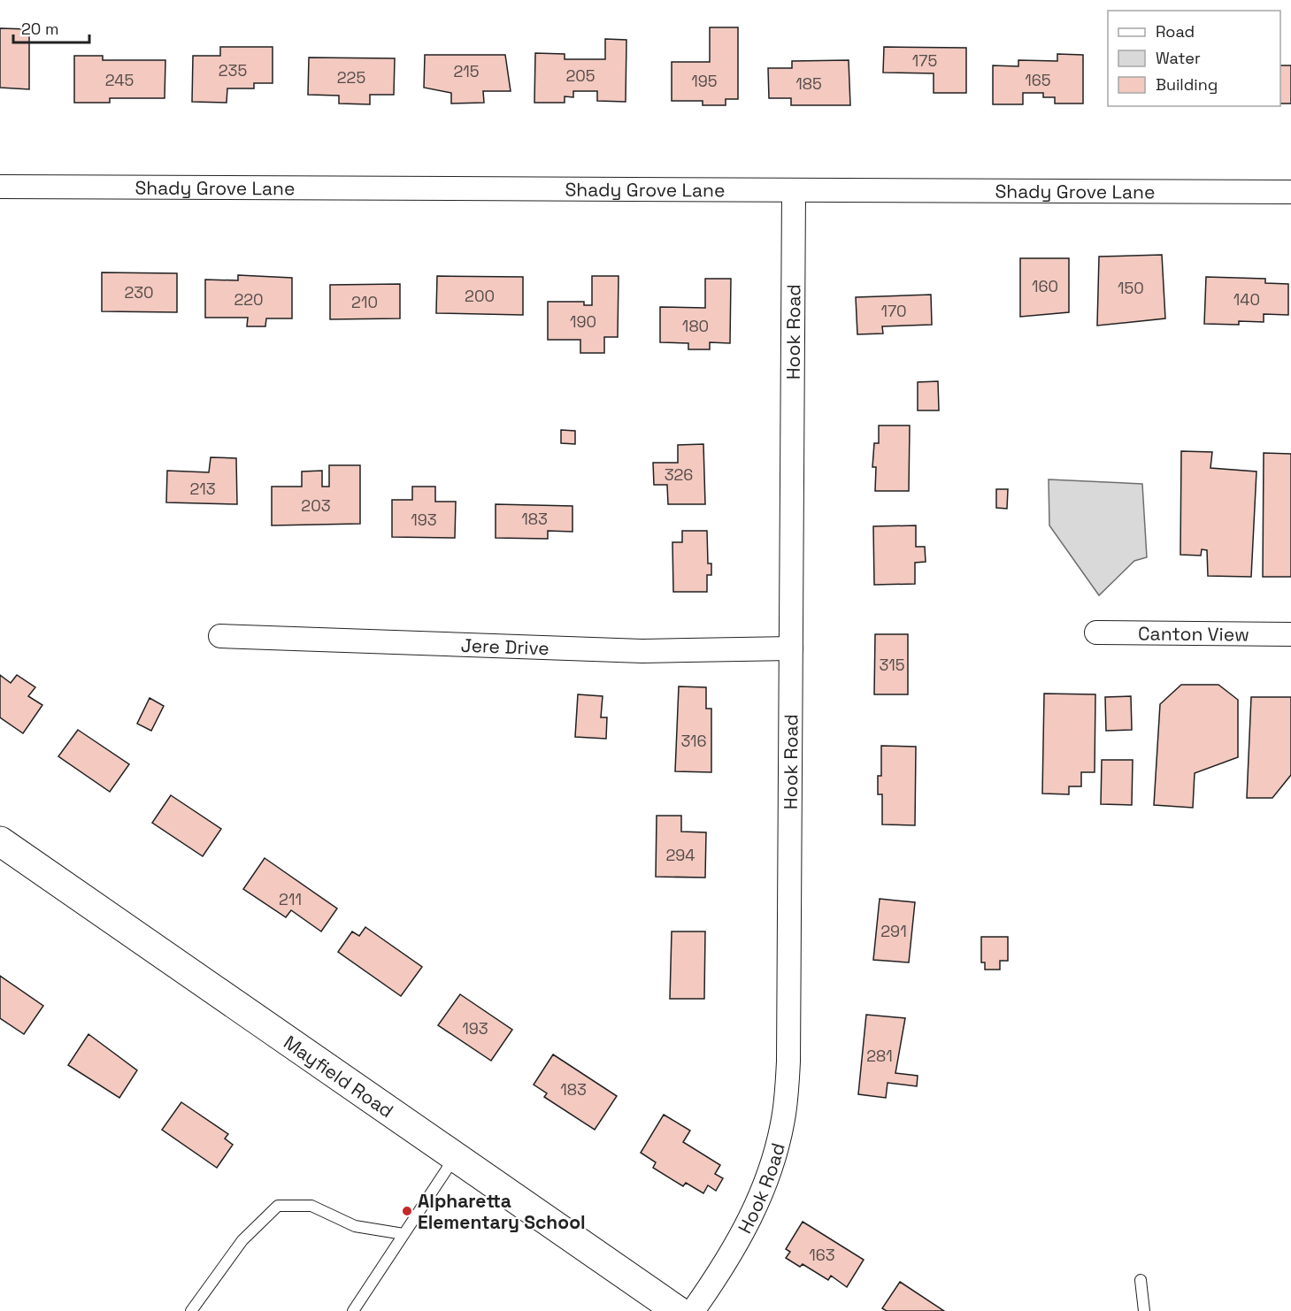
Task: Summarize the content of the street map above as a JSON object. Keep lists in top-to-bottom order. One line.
{"streets":{"street":["Shady Grove Lane","Hook Road","Canton View","Jere Drive","Mayfield Road"]},"crossings":[["Shady Grove Lane","Hook Road"],["Hook Road","Jere Drive"]],"places":["Alpharetta Elementary School"],"house_numbers":["175","235","215","205","225","245","165","195","185","160","150","230","200","220","140","210","170","190","180","326","213","203","183","193","315","316","294","211","291","193","281","183","163"],"legend":["Road","Water","Building"],"scale_bar":"20 m"}
